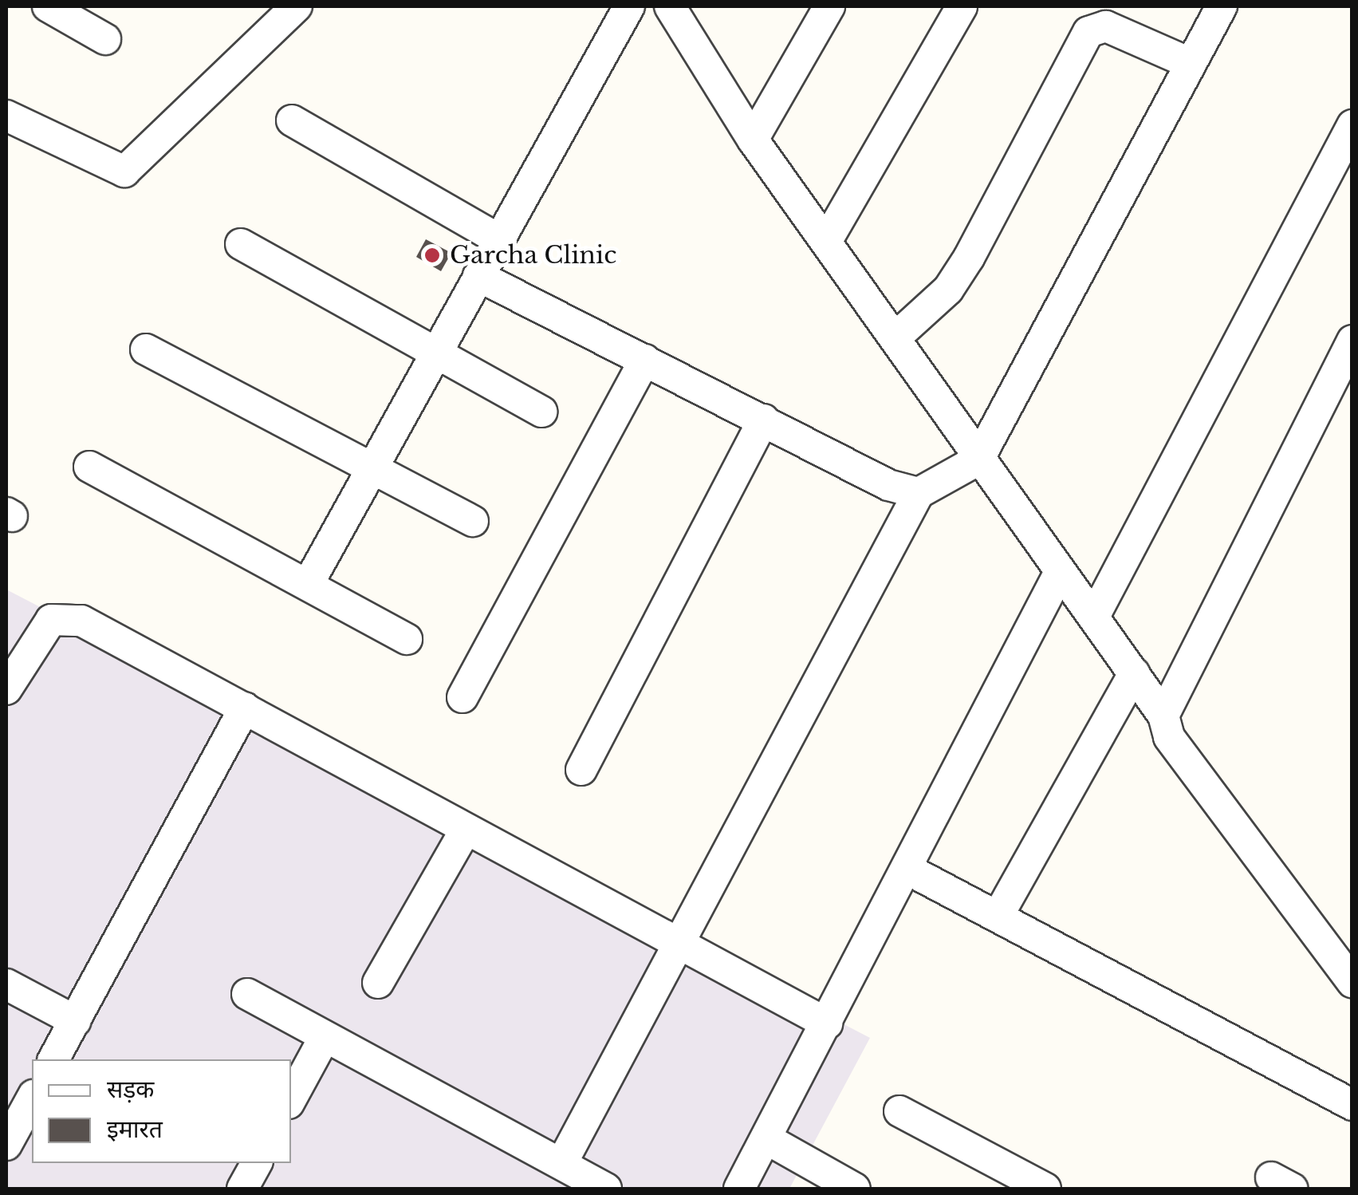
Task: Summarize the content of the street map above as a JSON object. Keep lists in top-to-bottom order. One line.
{"places":["Garcha Clinic"],"legend":["सड़क","इमारत"]}
